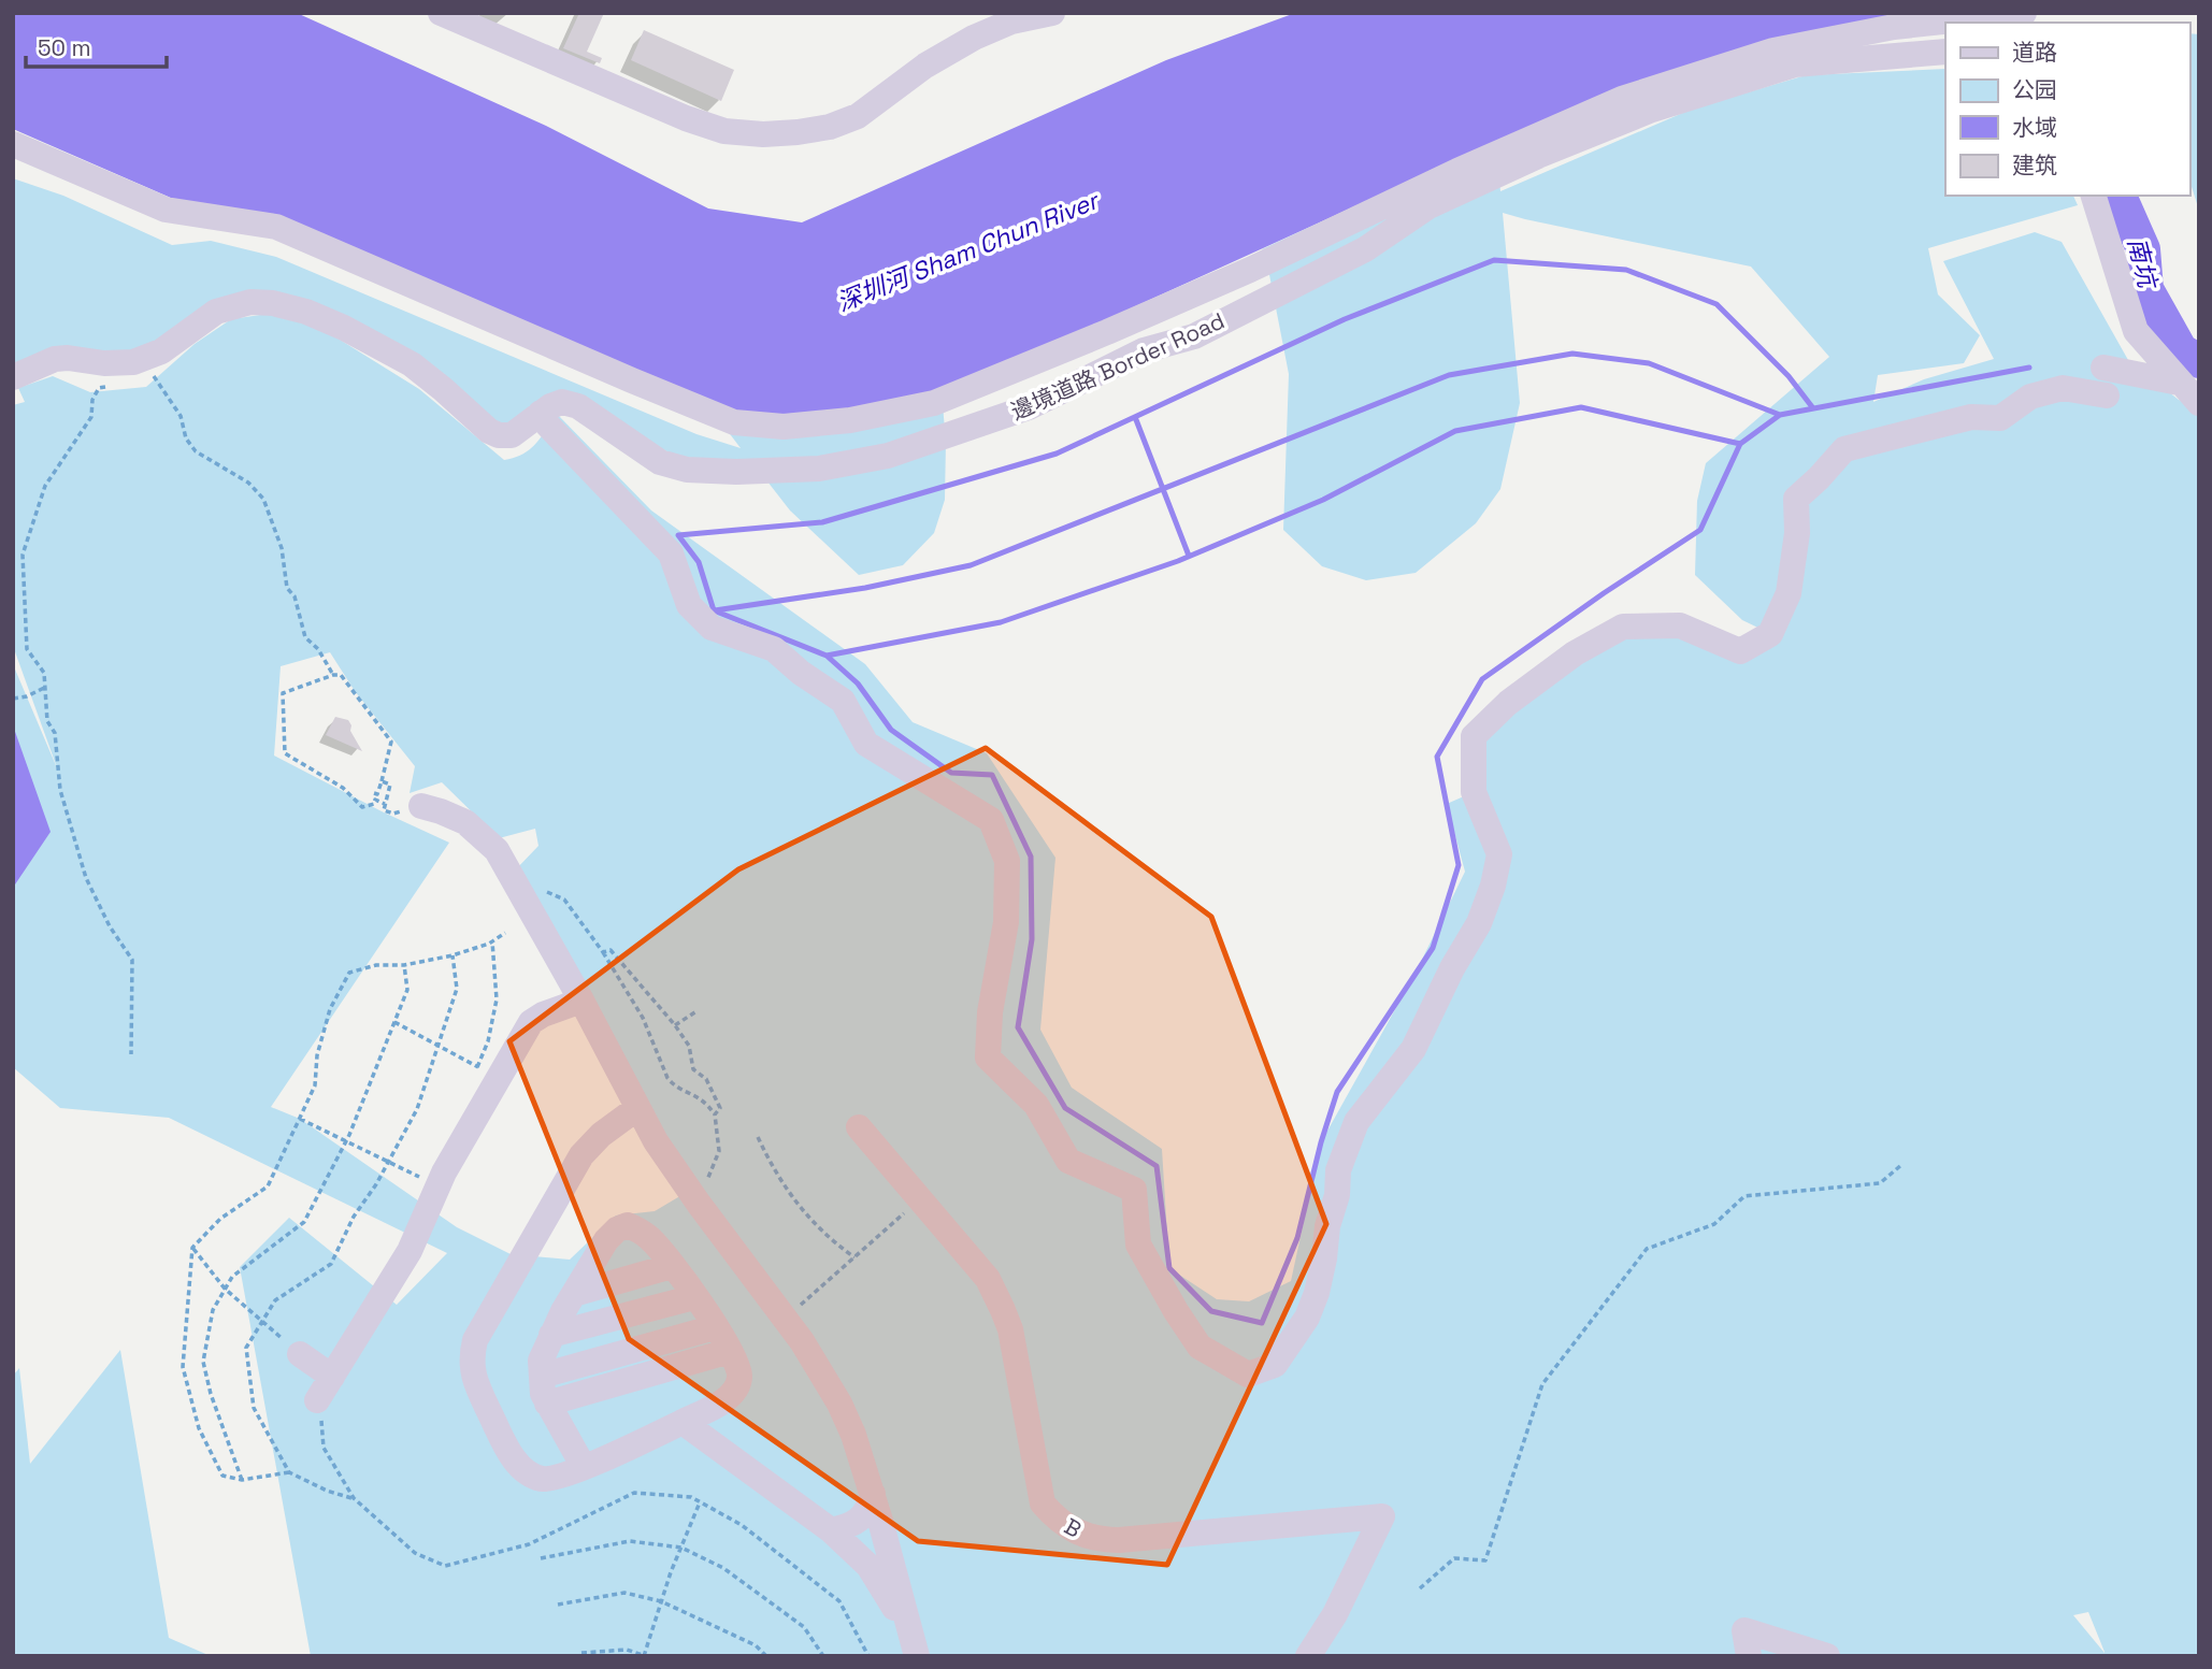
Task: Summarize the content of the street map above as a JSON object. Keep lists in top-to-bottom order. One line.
{"streets":{"street":["邊境道路 Border Road","B"]},"water":["深圳河 Sham Chun River","南坑"],"legend":["道路","公园","水域","建筑"],"scale_bar":"50 m"}
